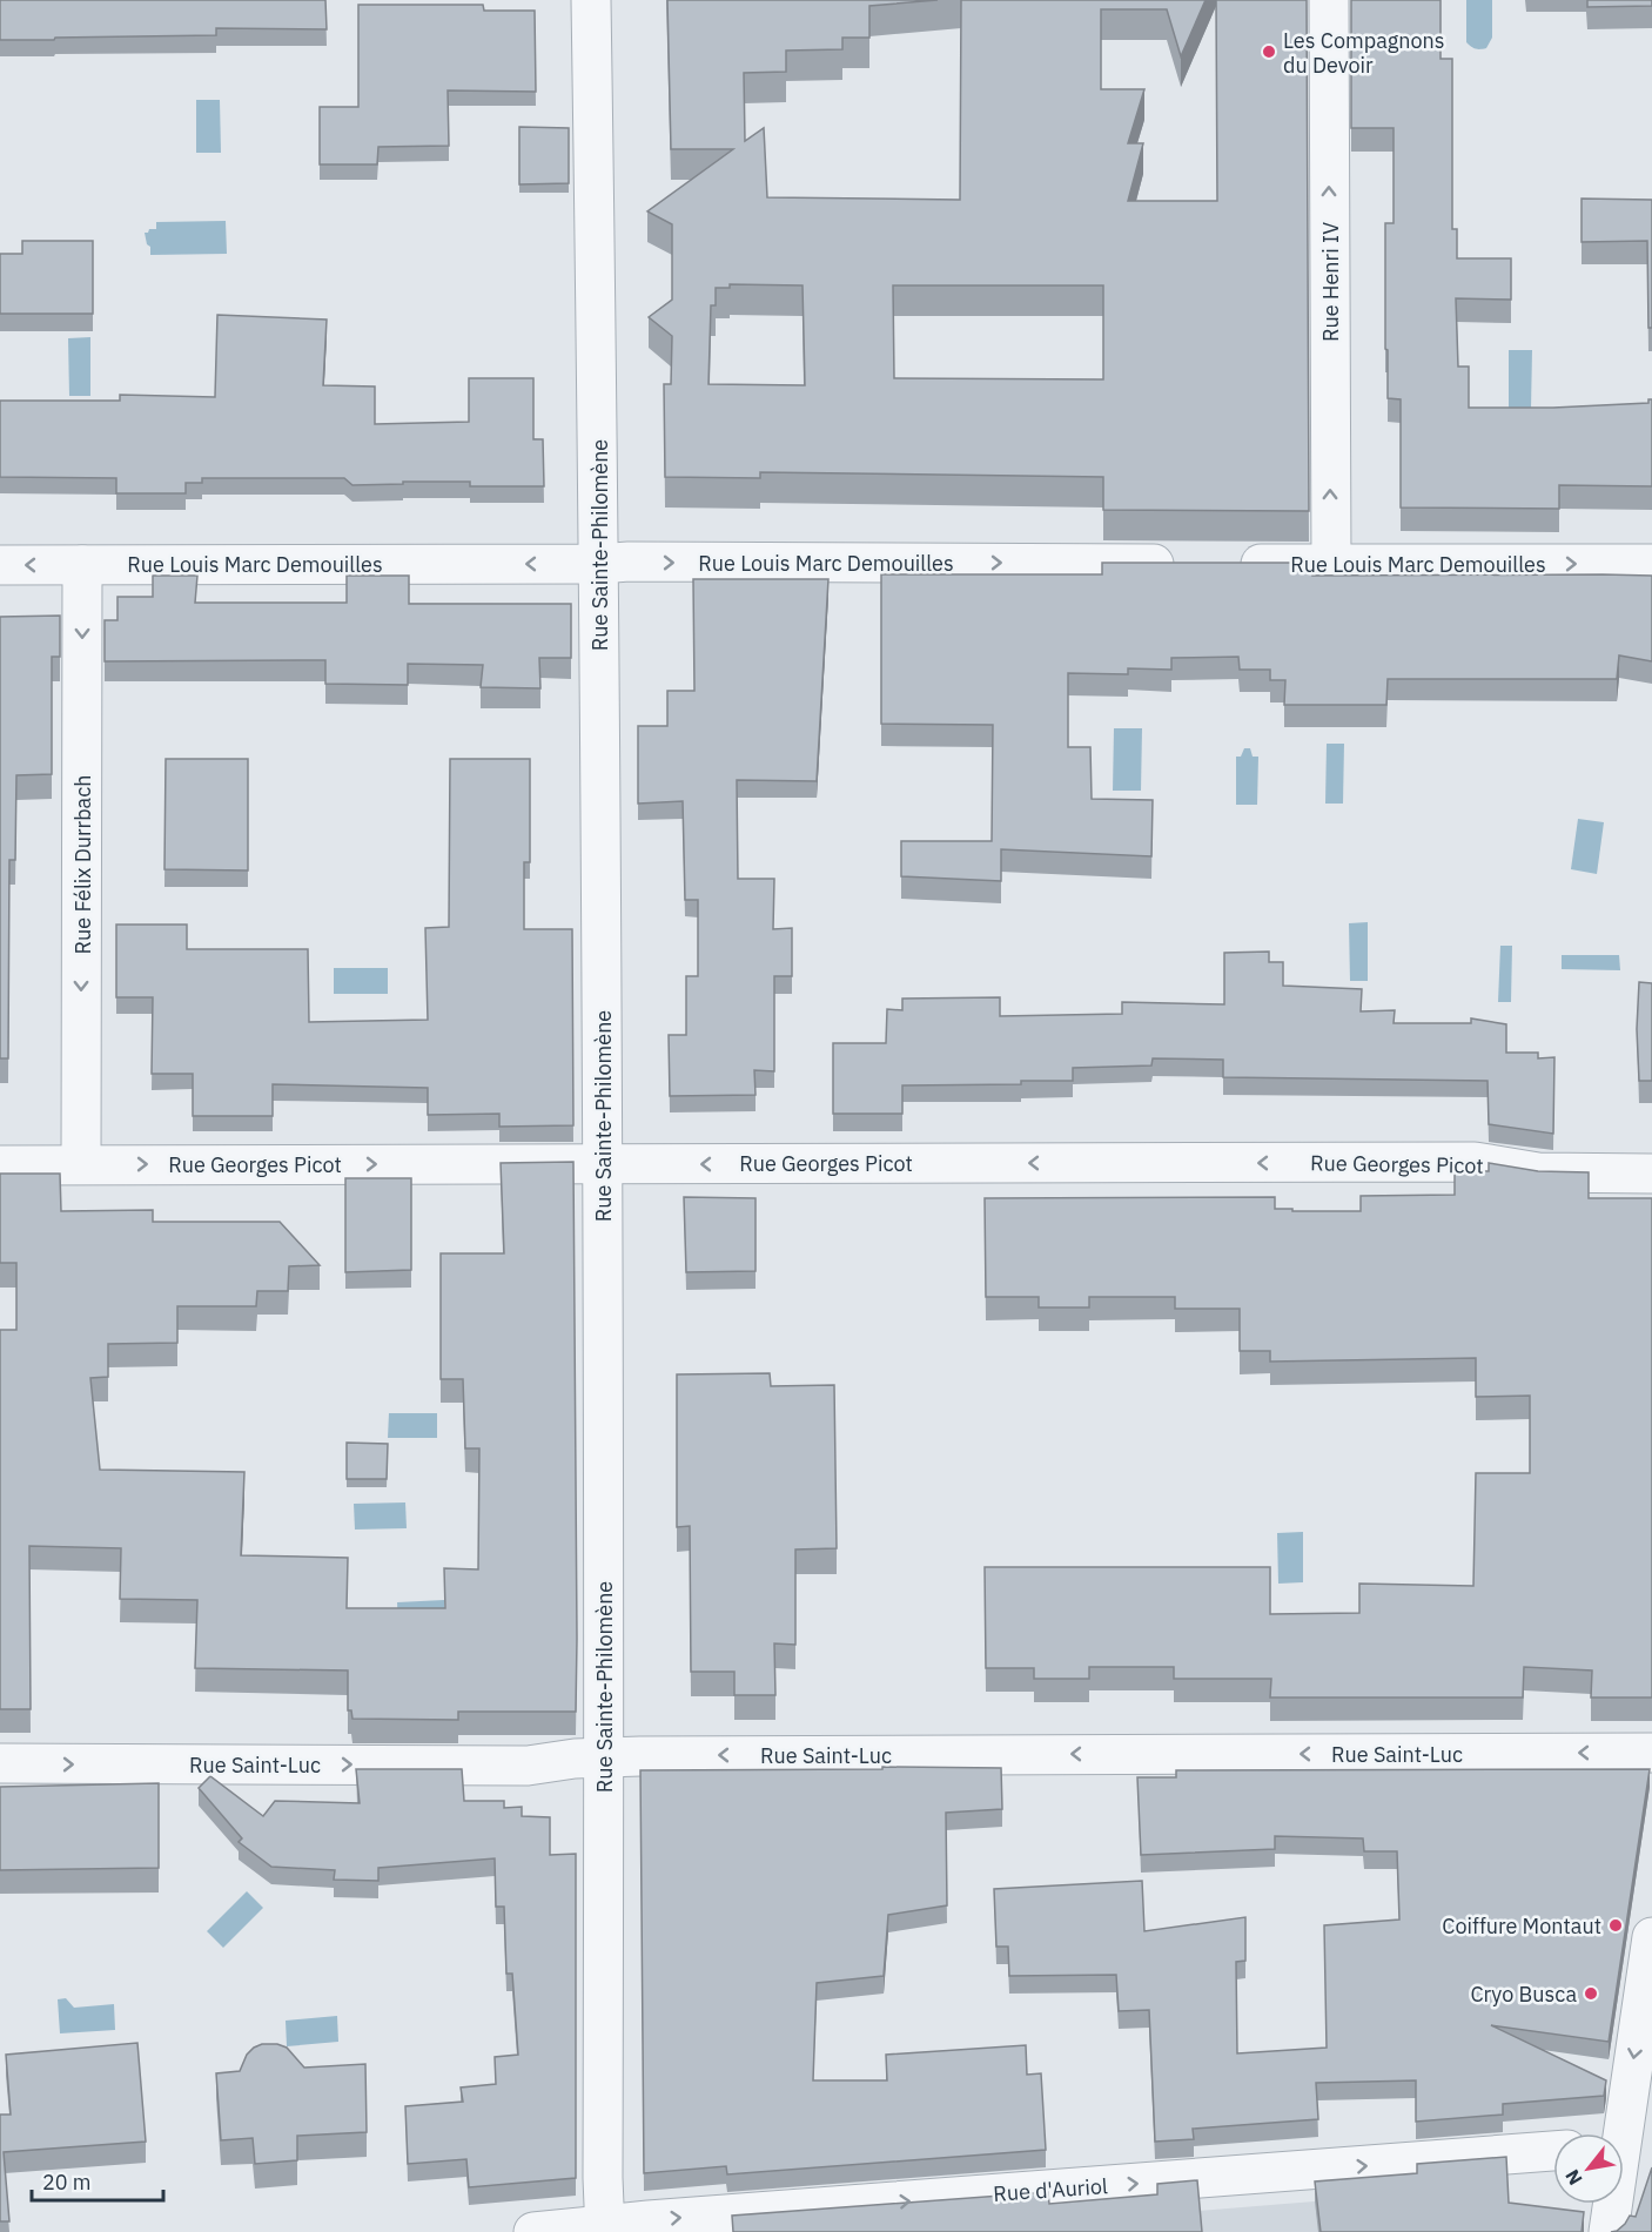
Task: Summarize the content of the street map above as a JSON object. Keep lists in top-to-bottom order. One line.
{"streets":{"street":["Rue Henri IV","Rue Sainte-Philomène","Rue Louis Marc Demouilles","Rue Félix Durrbach","Rue Georges Picot","Rue Saint-Luc","Rue d'Auriol"]},"crossings":[["Rue Henri IV","Rue Louis Marc Demouilles"],["Rue Sainte-Philomène","Rue Louis Marc Demouilles"],["Rue Sainte-Philomène","Rue Georges Picot"],["Rue Sainte-Philomène","Rue Saint-Luc"],["Rue Sainte-Philomène","Rue d'Auriol"],["Rue Louis Marc Demouilles","Rue Félix Durrbach"],["Rue Félix Durrbach","Rue Georges Picot"]],"one_way":["Rue Henri IV","Rue Félix Durrbach","Rue d'Auriol"],"places":["Les Compagnons du Devoir","Coiffure Montaut","Cryo Busca"],"scale_bar":"20 m","north":"bottom left"}
